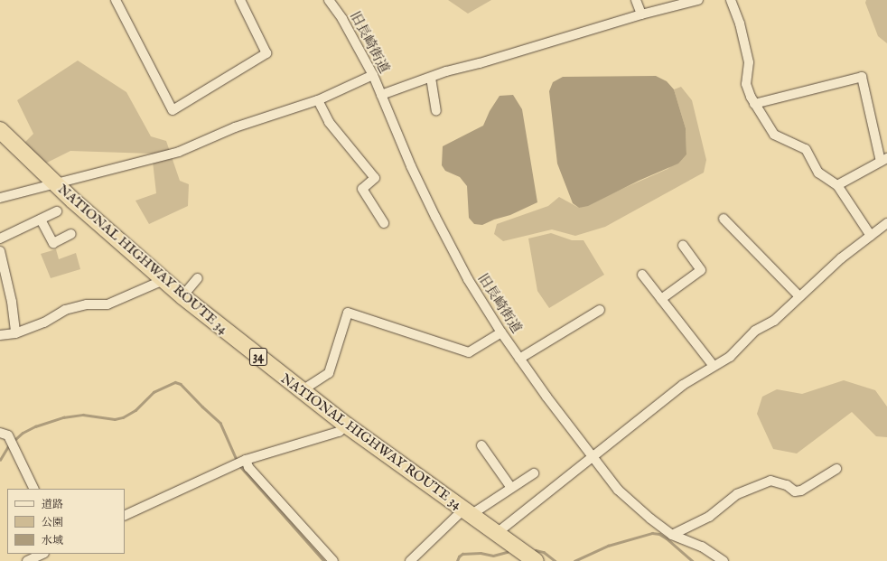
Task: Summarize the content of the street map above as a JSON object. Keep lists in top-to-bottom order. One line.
{"streets":{"highway":["NATIONAL HIGHWAY ROUTE 34","34"],"street":["旧長崎街道"]},"legend":["道路","公園","水域"]}
